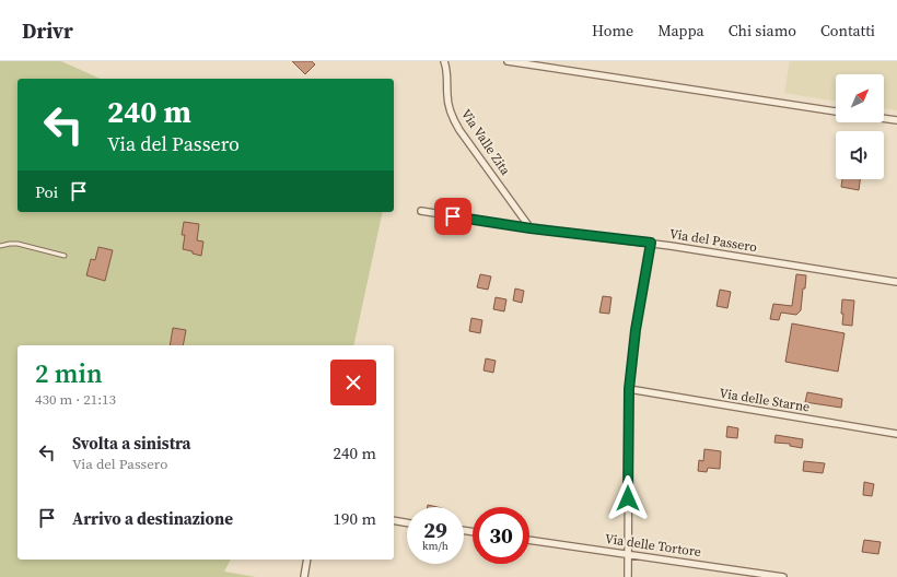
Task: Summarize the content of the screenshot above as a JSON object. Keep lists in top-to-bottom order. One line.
{"streets":{"street":["Via Valle Zita","Via del Passero","Via delle Starne","Via delle Tortore"]},"crossings":[["Via Valle Zita","Via del Passero"]],"north":"top right","page":{"header":"Drivr","nav":["Home","Mappa","Chi siamo","Contatti"],"turn":["240 m","Via del Passero"],"then":"Poi","heading":["2 min","430 m · 21:13"],"list":[{"name":"Svolta a sinistra","note":"Via del Passero","value":"240 m"},{"name":"Arrivo a destinazione","value":"190 m"}],"speed":"29 km/h","limit":"30"}}
